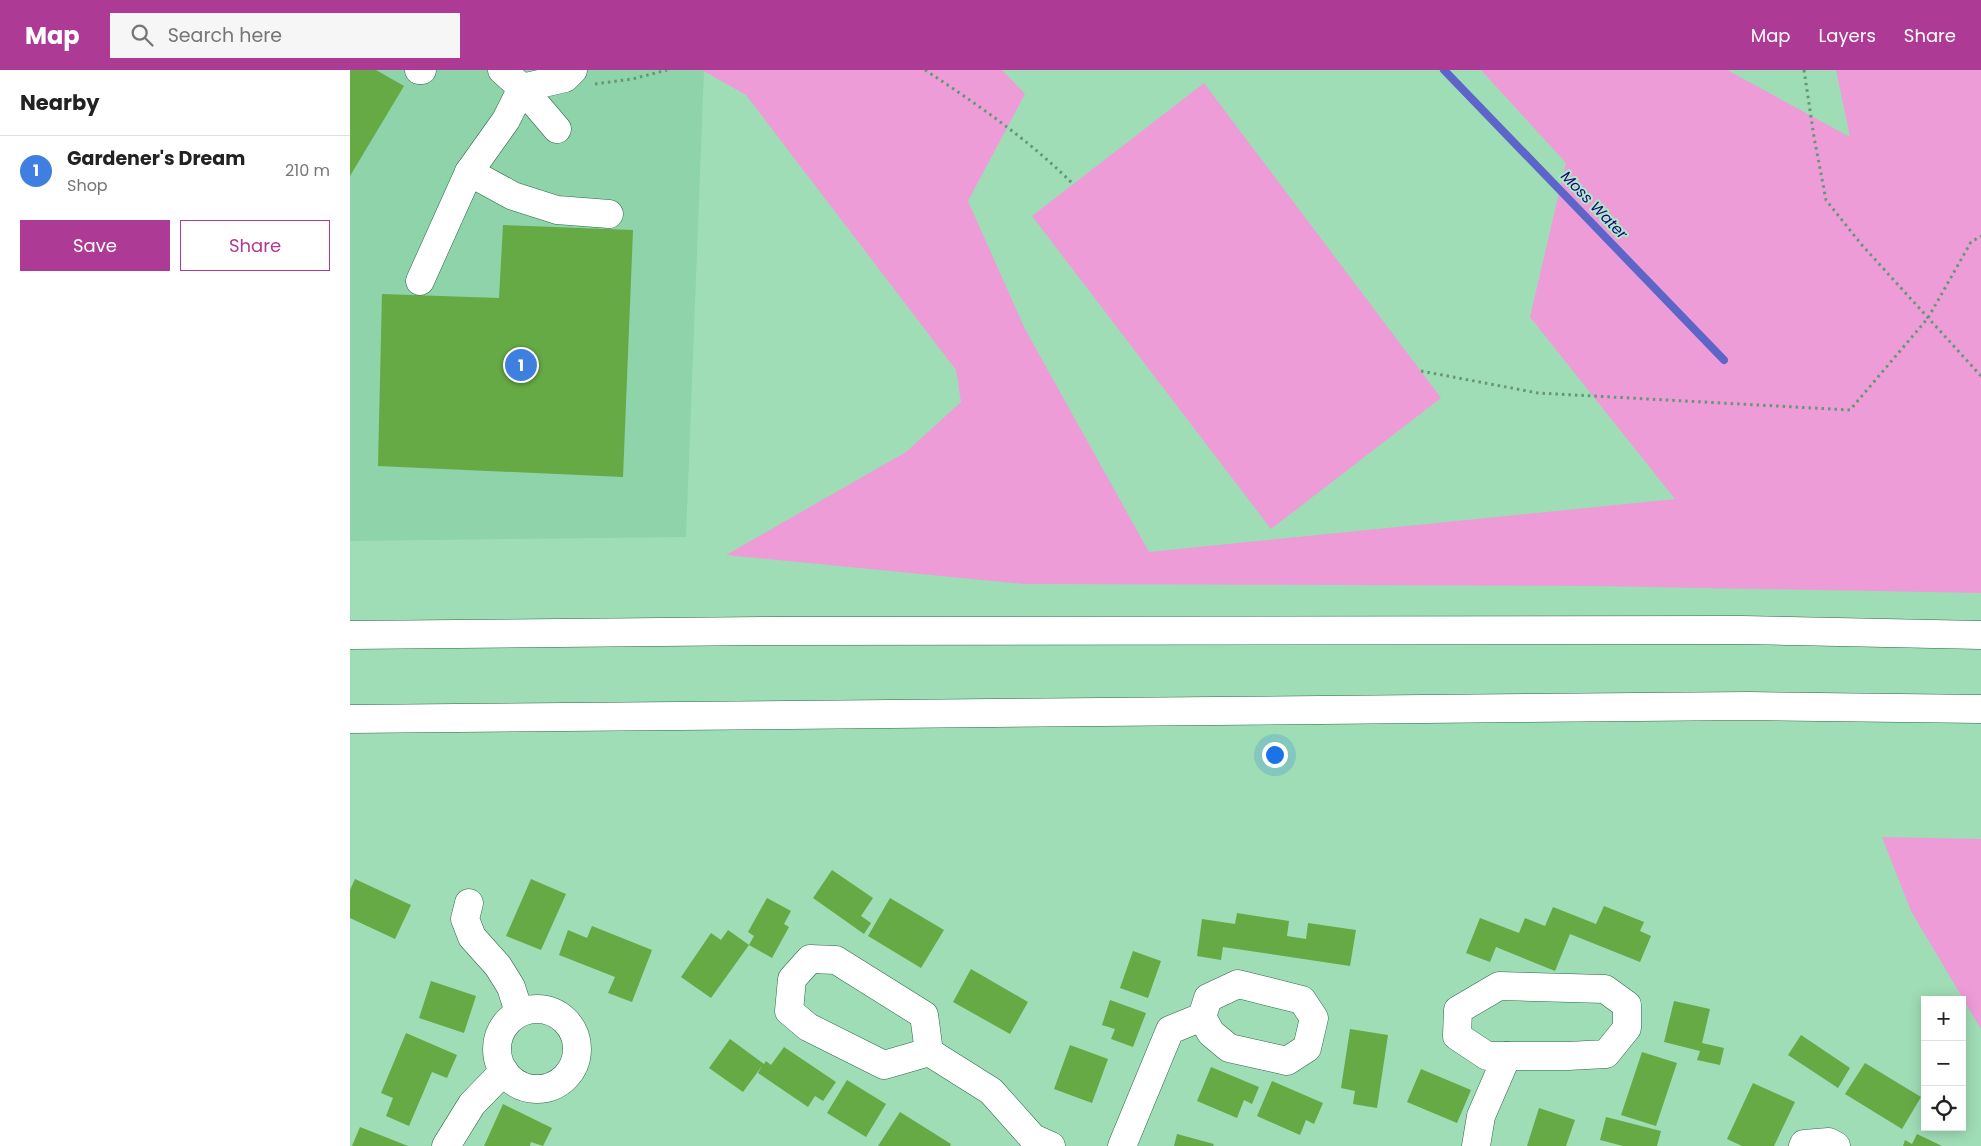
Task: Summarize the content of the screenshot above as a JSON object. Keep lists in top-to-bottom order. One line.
{"water":["Moss Water"],"page":{"header":"Map","search":"Search here","nav":["Map","Layers","Share"],"heading":"Nearby","list":[{"mark":"1","name":"Gardener's Dream","note":"Shop","value":"210 m"}],"buttons":["Save","Share"],"pins":"1","map_buttons":["+","−"]}}
